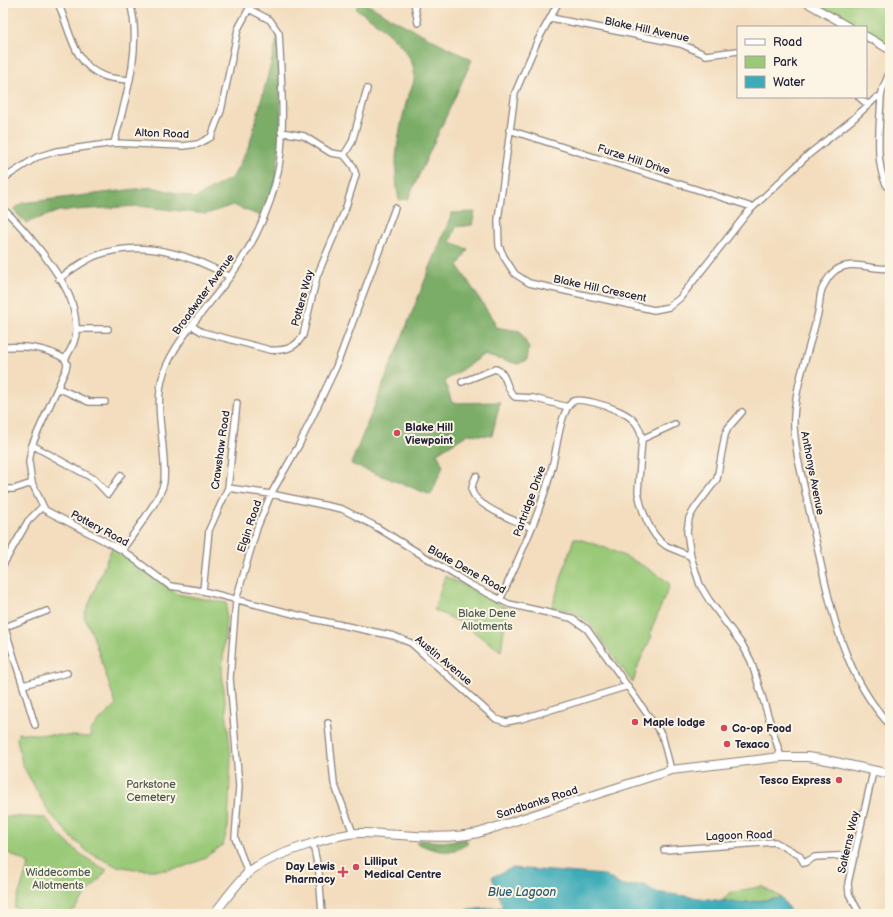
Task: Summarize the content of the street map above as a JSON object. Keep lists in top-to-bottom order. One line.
{"streets":{"main road":["Sandbanks Road"],"street":["Blake Hill Avenue","Alton Road","Furze Hill Drive","Blake Hill Crescent","Broadwater Avenue","Potters Way","Crawshaw Road","Anthonys Avenue","Partridge Drive","Elgin Road","Pottery Road","Blake Dene Road","Austin Avenue","Lagoon Road","Salterns Way"]},"crossings":[["Blake Hill Avenue","Blake Hill Crescent"],["Alton Road","Broadwater Avenue"],["Furze Hill Drive","Blake Hill Crescent"],["Broadwater Avenue","Potters Way"],["Broadwater Avenue","Pottery Road"],["Crawshaw Road","Pottery Road"],["Crawshaw Road","Blake Dene Road"],["Partridge Drive","Blake Dene Road"],["Elgin Road","Pottery Road"],["Elgin Road","Blake Dene Road"],["Elgin Road","Austin Avenue"],["Elgin Road","Sandbanks Road"],["Pottery Road","Austin Avenue"],["Blake Dene Road","Austin Avenue"],["Blake Dene Road","Sandbanks Road"],["Sandbanks Road","Salterns Way"],["Lagoon Road","Salterns Way"]],"water":["Blue Lagoon"],"parks":["Blake Dene Allotments","Parkstone Cemetery","Widdecombe Allotments"],"places":{"other":["Blake Hill Viewpoint","Maple lodge","Co-op Food","Texaco","Tesco Express","Lilliput Medical Centre"],"health":["Day Lewis Pharmacy"]},"legend":["Road","Park","Water"]}
